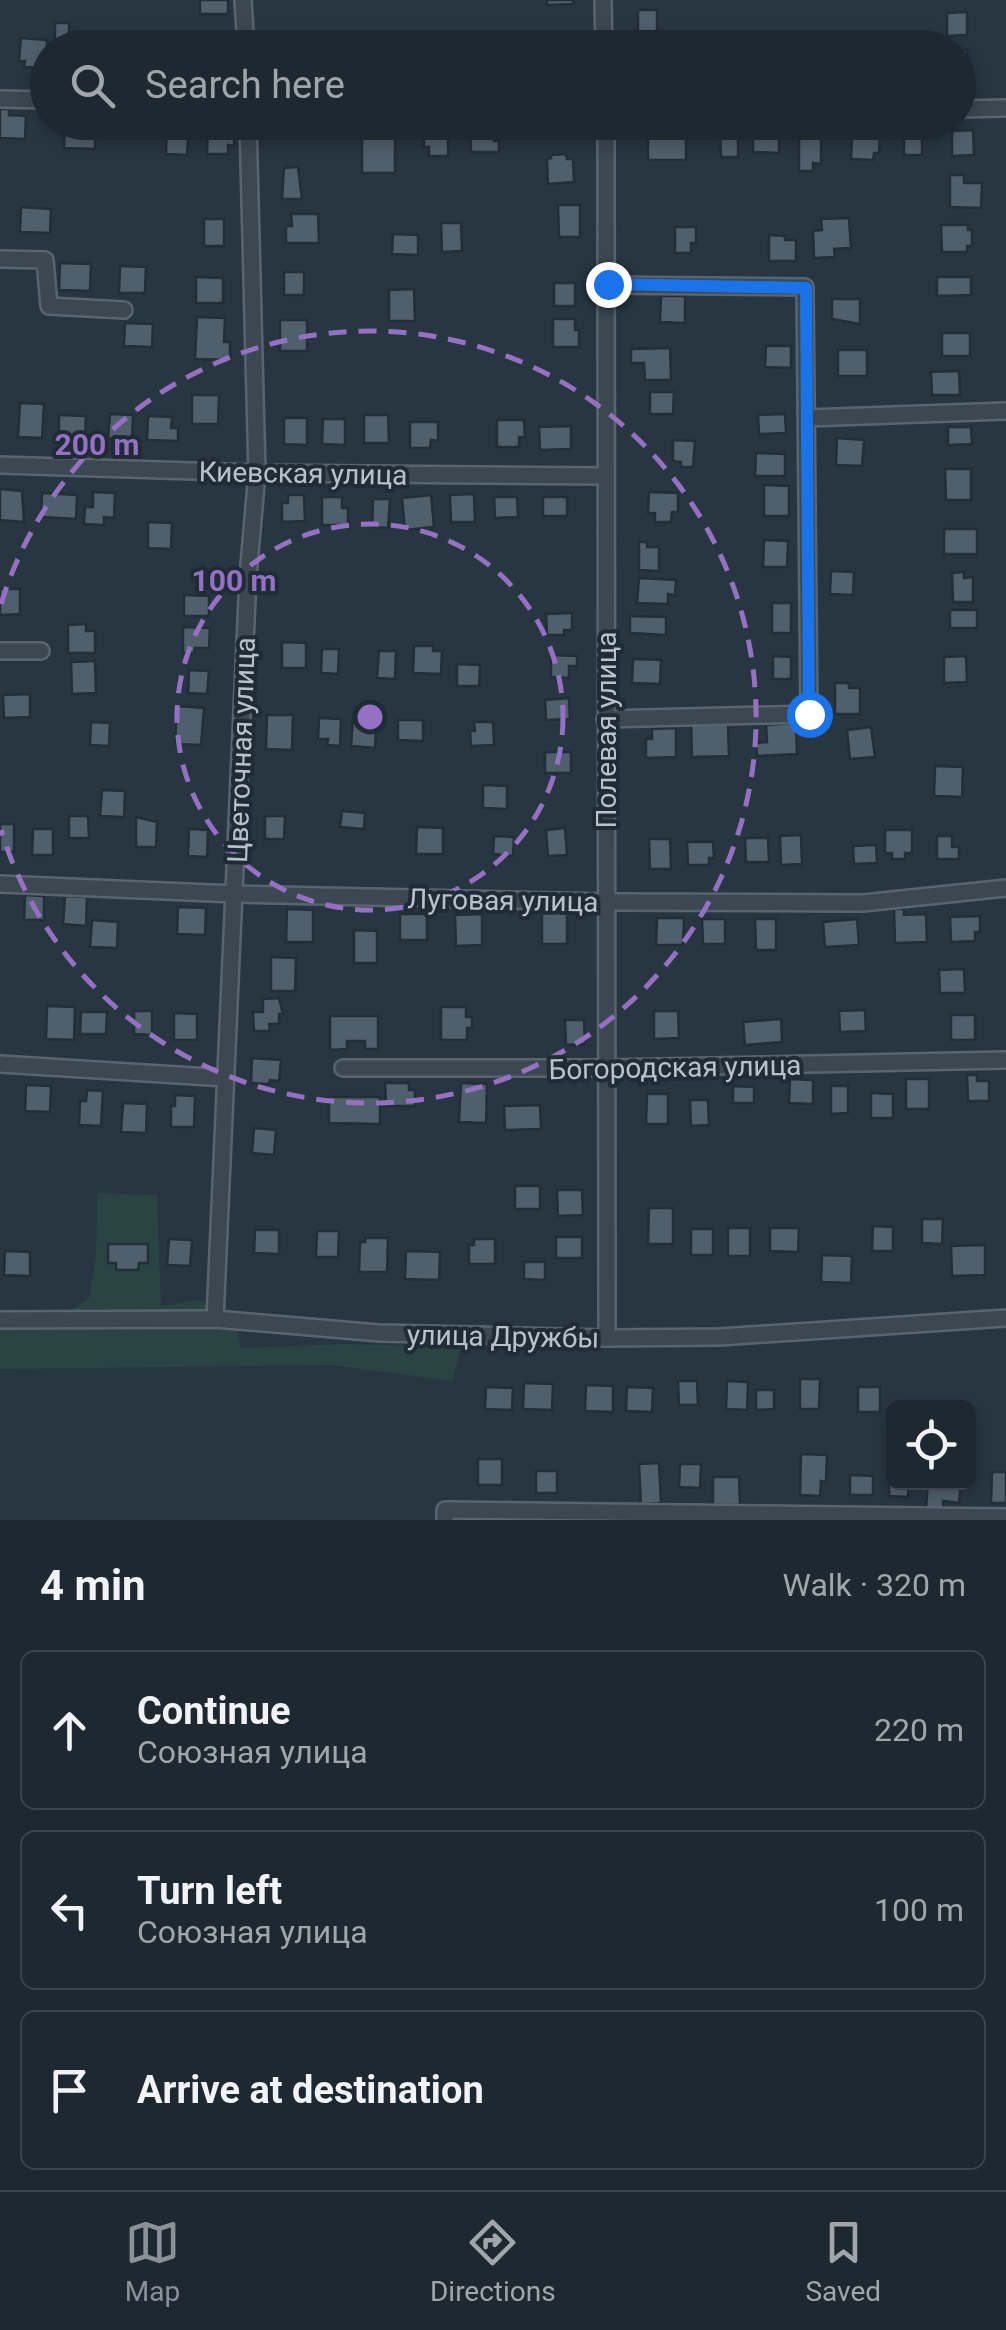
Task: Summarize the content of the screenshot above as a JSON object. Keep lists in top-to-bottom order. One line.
{"streets":{"street":["Киевская улица","Полевая улица","Цветочная улица","Луговая улица","Богородская улица","улица Дружбы"]},"crossings":[["Киевская улица","Полевая улица"],["Киевская улица","Цветочная улица"],["Полевая улица","Луговая улица"],["Полевая улица","Богородская улица"],["Полевая улица","улица Дружбы"],["Цветочная улица","Луговая улица"],["Цветочная улица","улица Дружбы"]],"page":{"search":"Search here","heading":["4 min","Walk · 320 m"],"list":[["Continue","Союзная улица","220 m"],["Turn left","Союзная улица","100 m"],"Arrive at destination"],"nav":["Map","Directions","Saved"]},"rings":["200 m","100 m"]}
